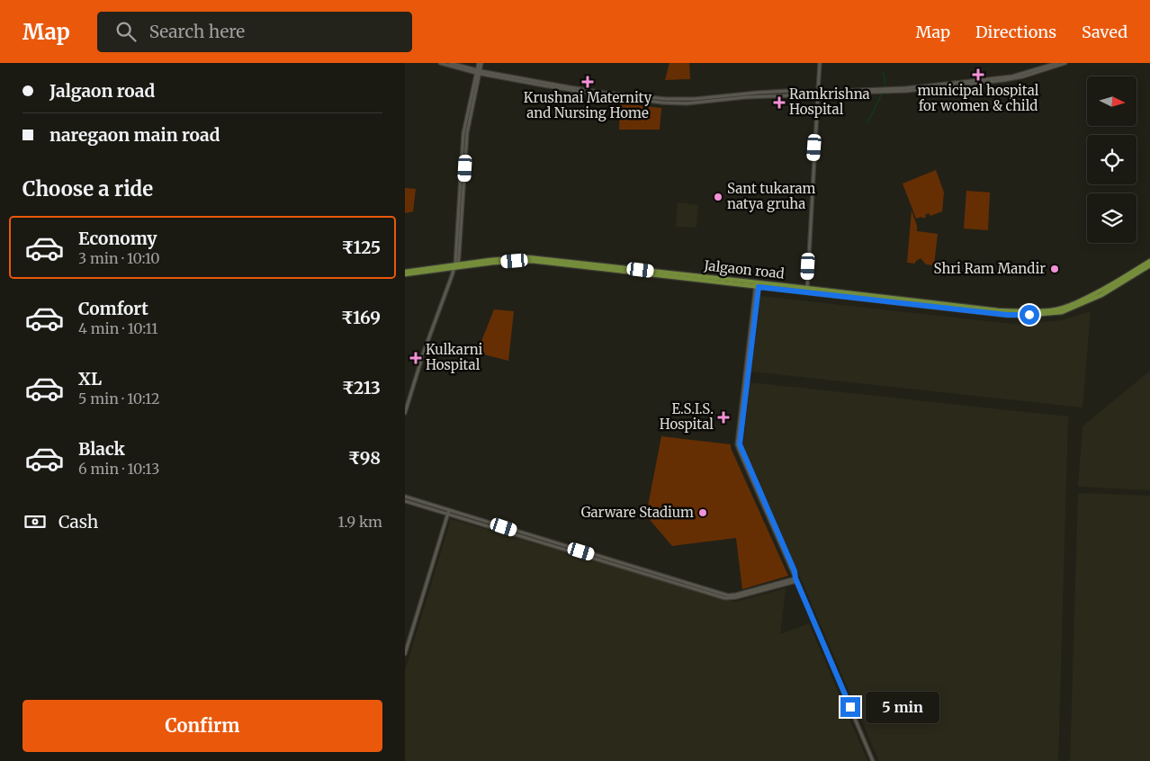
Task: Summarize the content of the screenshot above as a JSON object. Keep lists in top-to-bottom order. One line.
{"streets":{"highway":["Jalgaon road"]},"places":{"health":["municipal hospital for women & child","Krushnai Maternity and Nursing Home","Ramkrishna Hospital","Kulkarni Hospital","E.S.I.S. Hospital"],"other":["Sant tukaram natya gruha","Shri Ram Mandir","Garware Stadium"]},"north":"right","page":{"header":"Map","search":"Search here","nav":["Map","Directions","Saved"],"banner":["Jalgaon road","naregaon main road"],"heading":"Choose a ride","list":[{"name":"Economy","note":"3 min · 10:10","value":"₹125"},{"name":"Comfort","note":"4 min · 10:11","value":"₹169"},{"name":"XL","note":"5 min · 10:12","value":"₹213"},{"name":"Black","note":"6 min · 10:13","value":"₹98"}],"pay":["Cash","1.9 km"],"buttons":"Confirm","bubble":"5 min"}}
